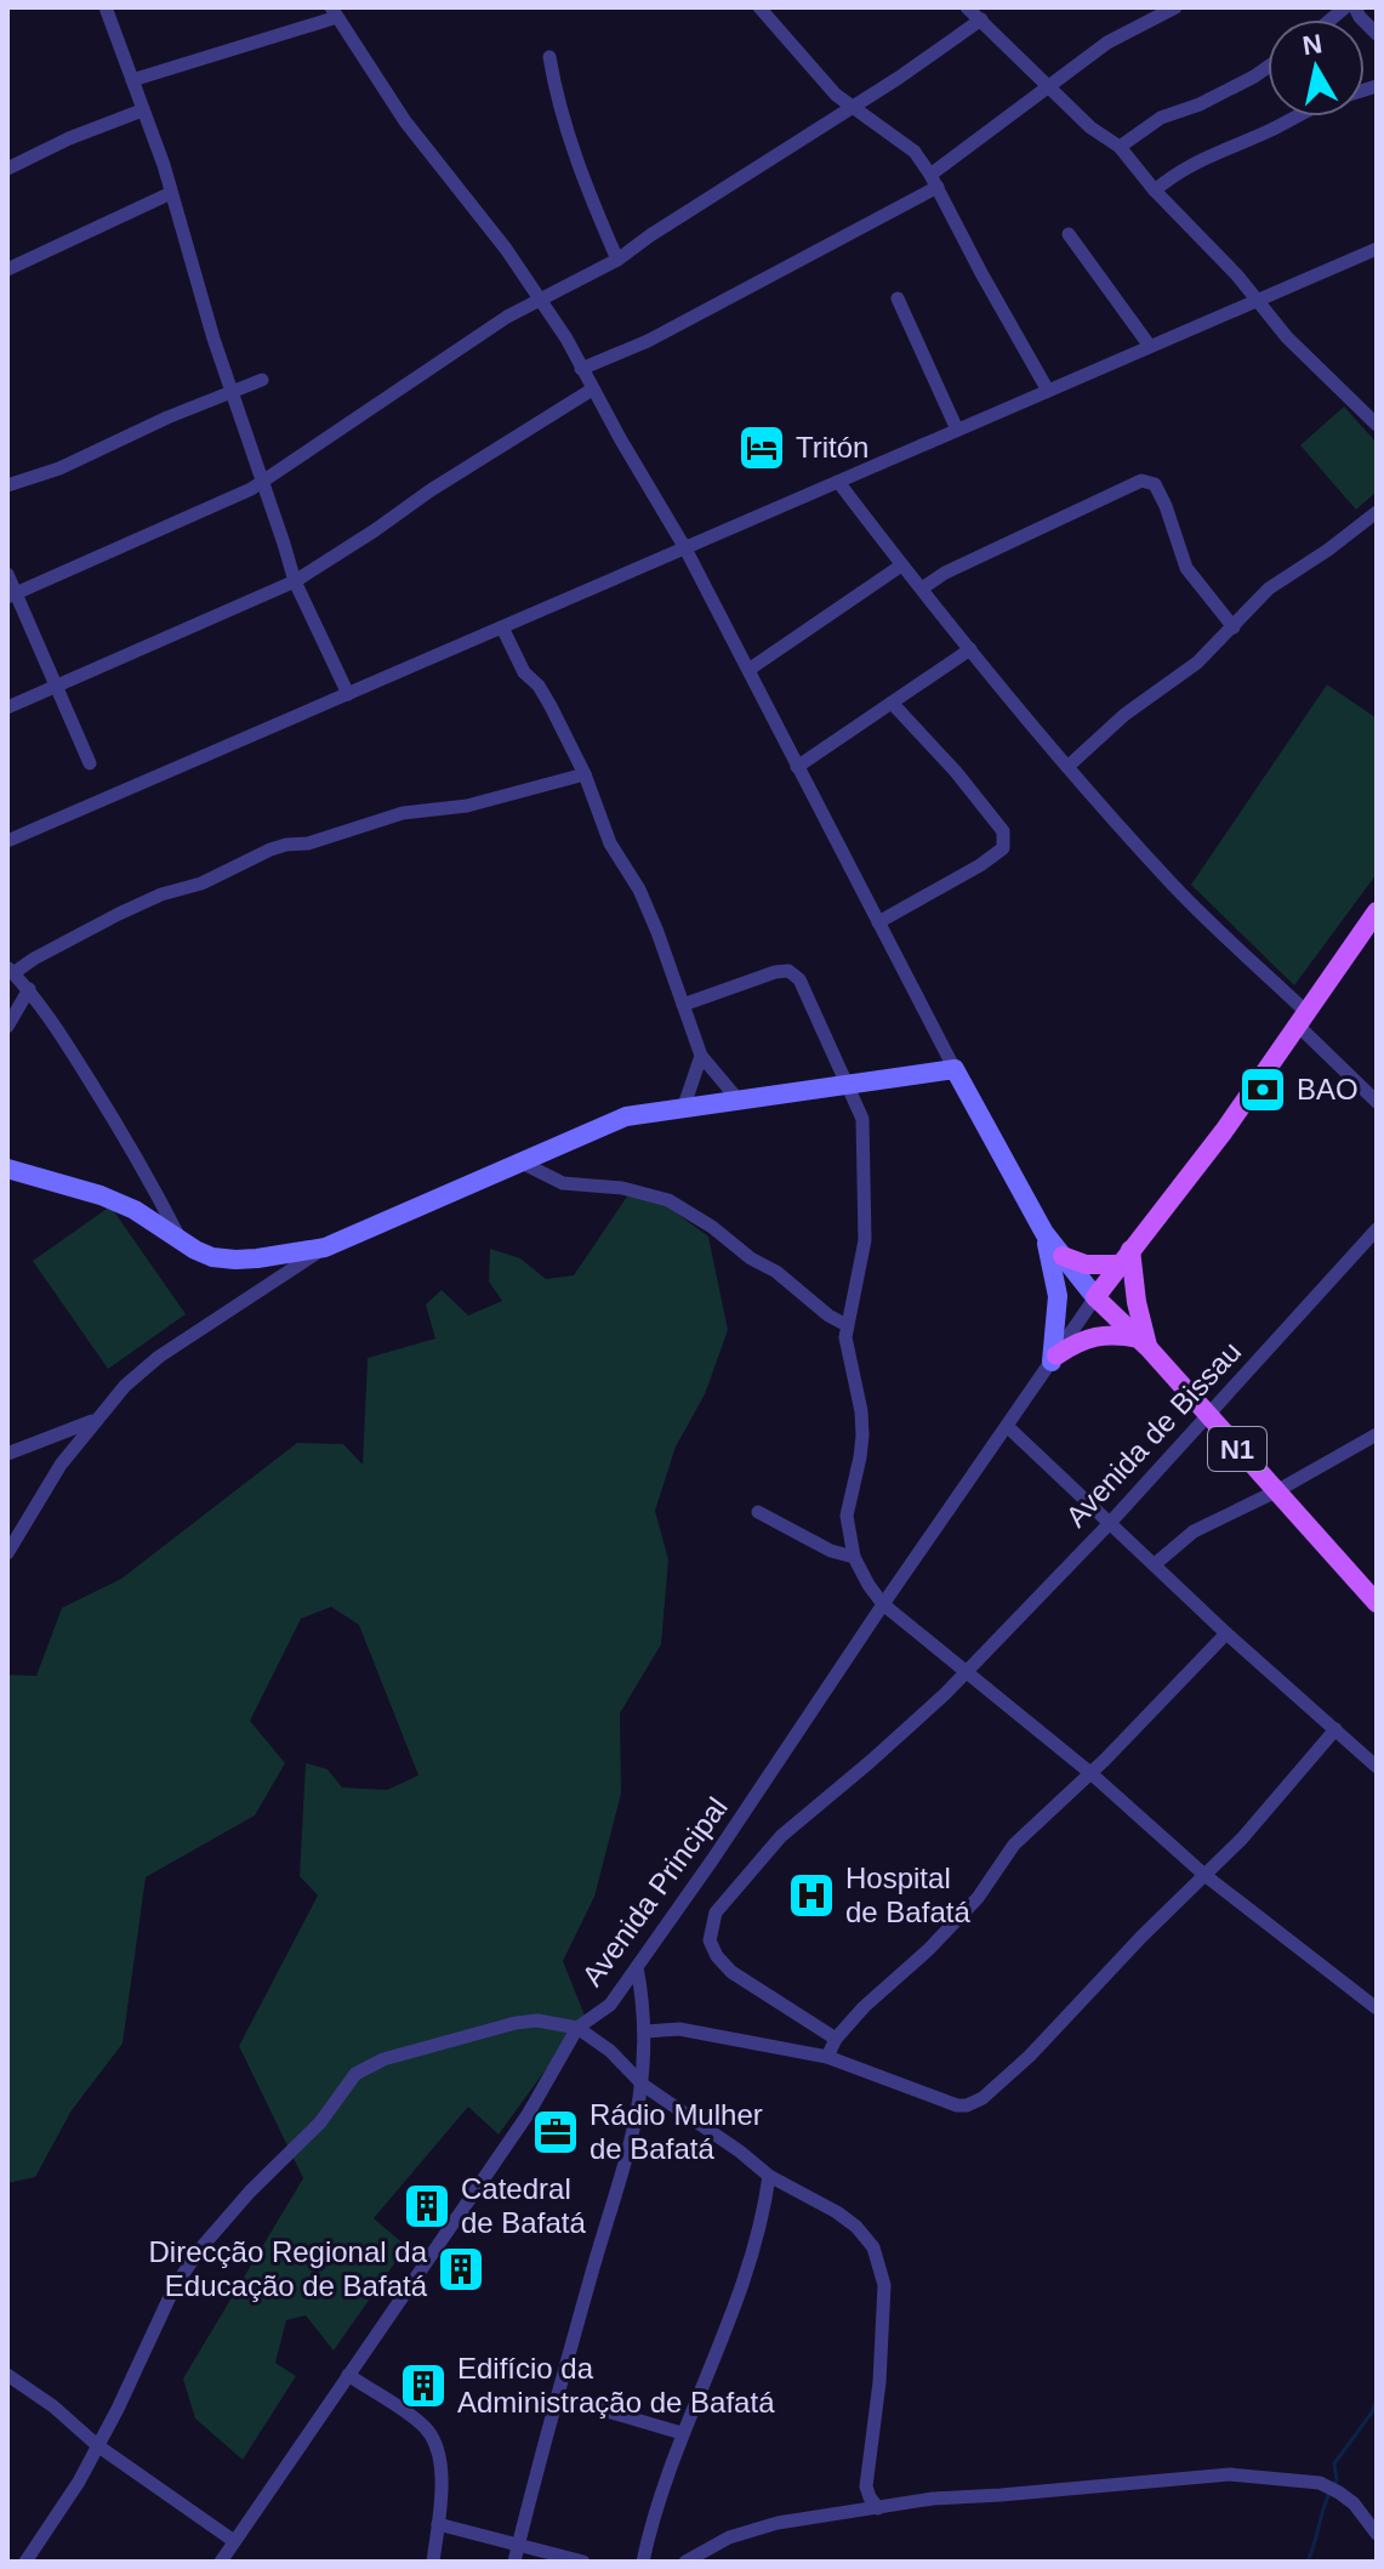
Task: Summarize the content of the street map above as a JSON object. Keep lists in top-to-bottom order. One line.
{"streets":{"main road":["N1"],"street":["Avenida de Bissau","Avenida Principal"]},"crossings":[["Avenida de Bissau","N1"],["N1","Avenida Principal"]],"places":{"hotel":["Tritón"],"bank":["BAO"],"hospital":["Hospital de Bafatá"],"office":["Rádio Mulher de Bafatá"],"building":["Catedral de Bafatá","Direcção Regional da Educação de Bafatá","Edifício da Administração de Bafatá"]},"north":"top"}
